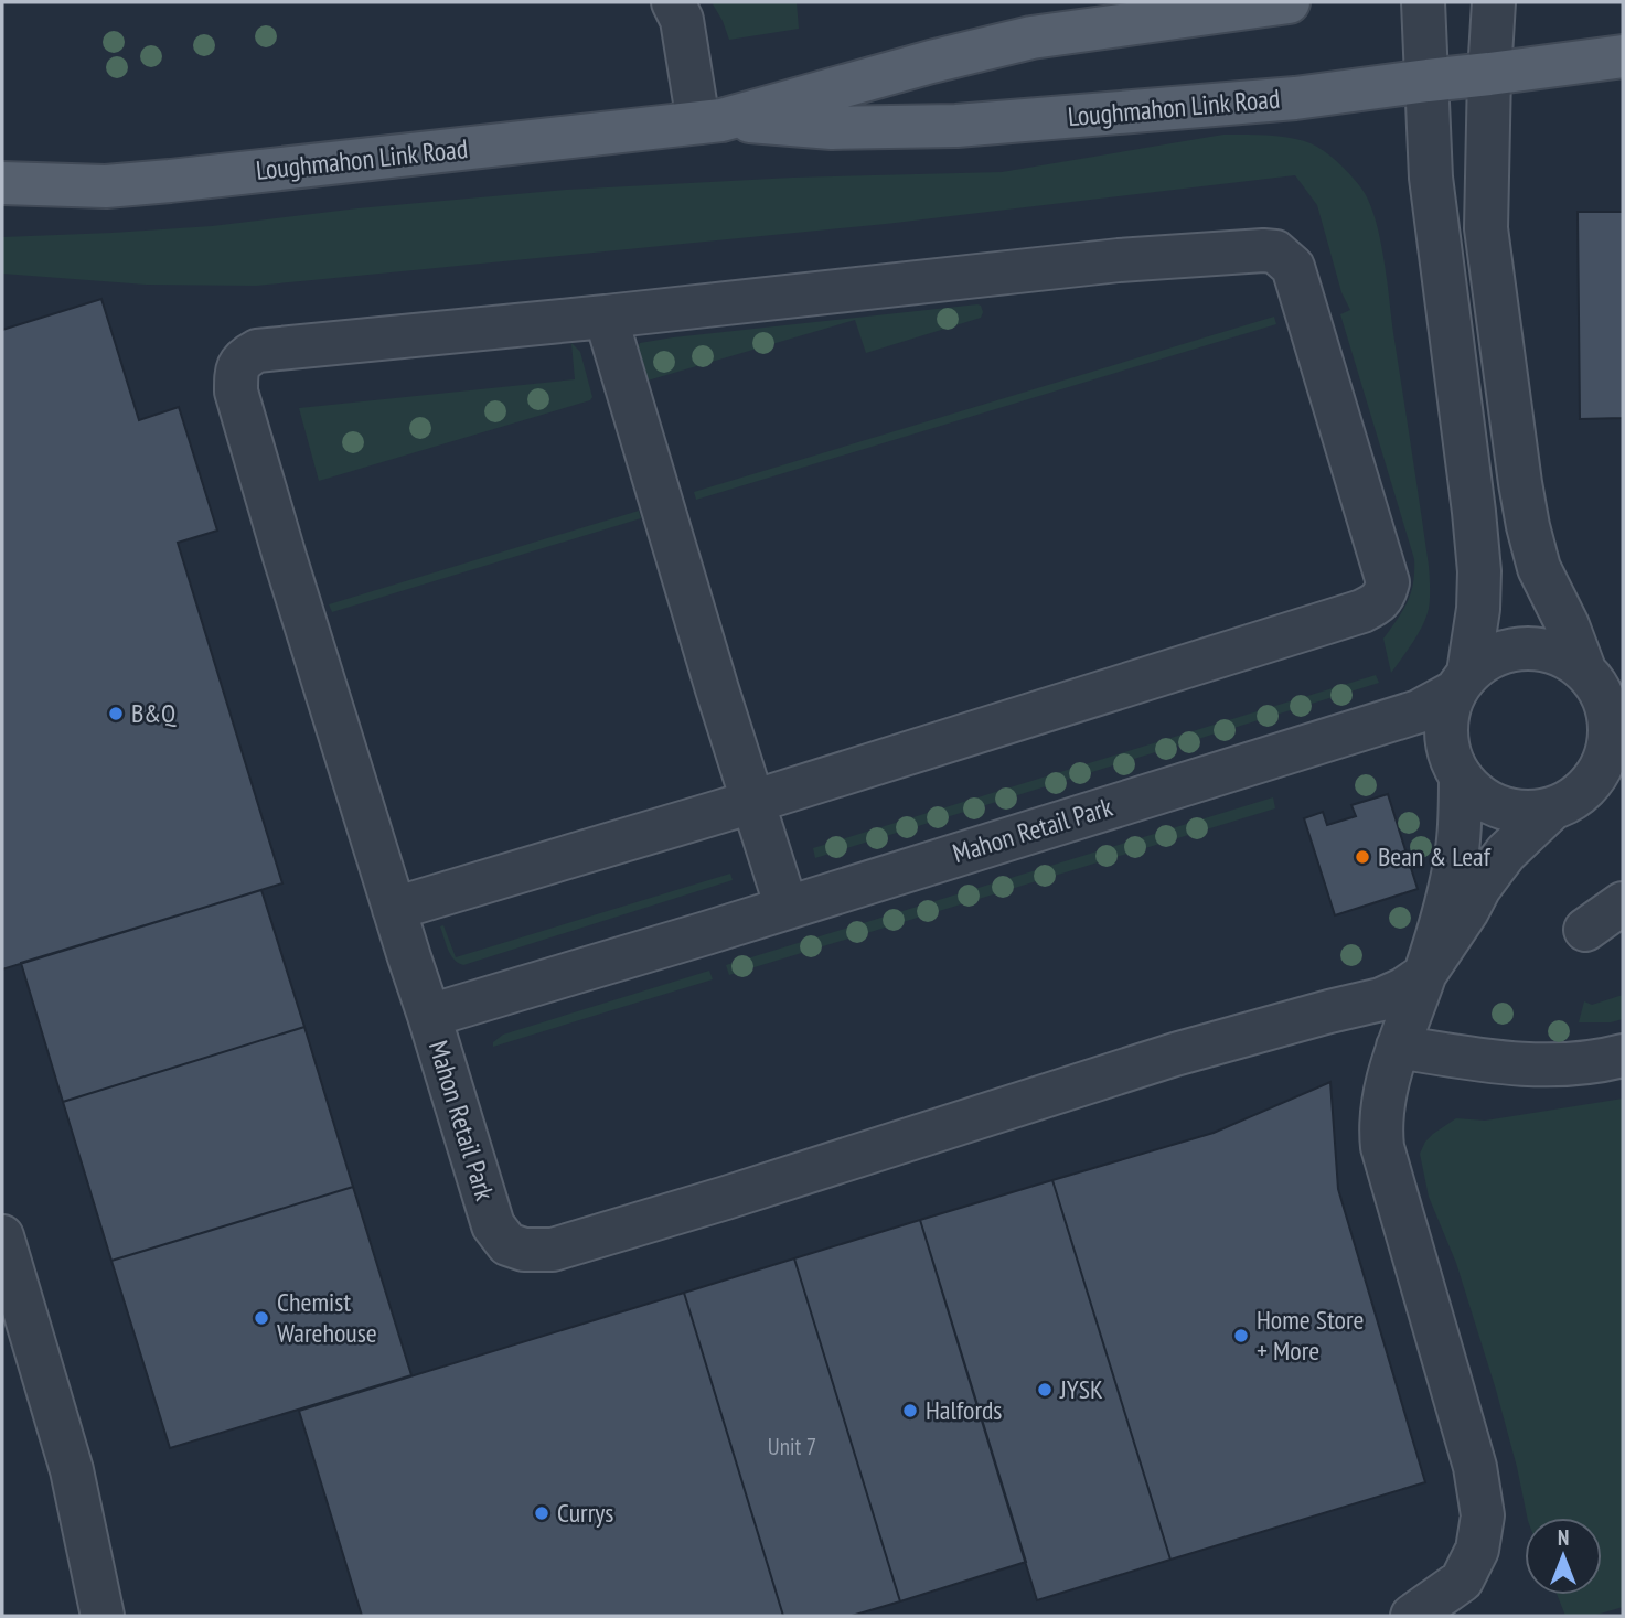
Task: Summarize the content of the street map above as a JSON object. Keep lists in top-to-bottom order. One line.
{"streets":{"main road":["Loughmahon Link Road"],"lane":["Mahon Retail Park"]},"places":["B&Q","Bean & Leaf","Chemist Warehouse","Home Store + More","JYSK","Halfords","Currys"],"house_numbers":["Unit 7"],"north":"top"}
